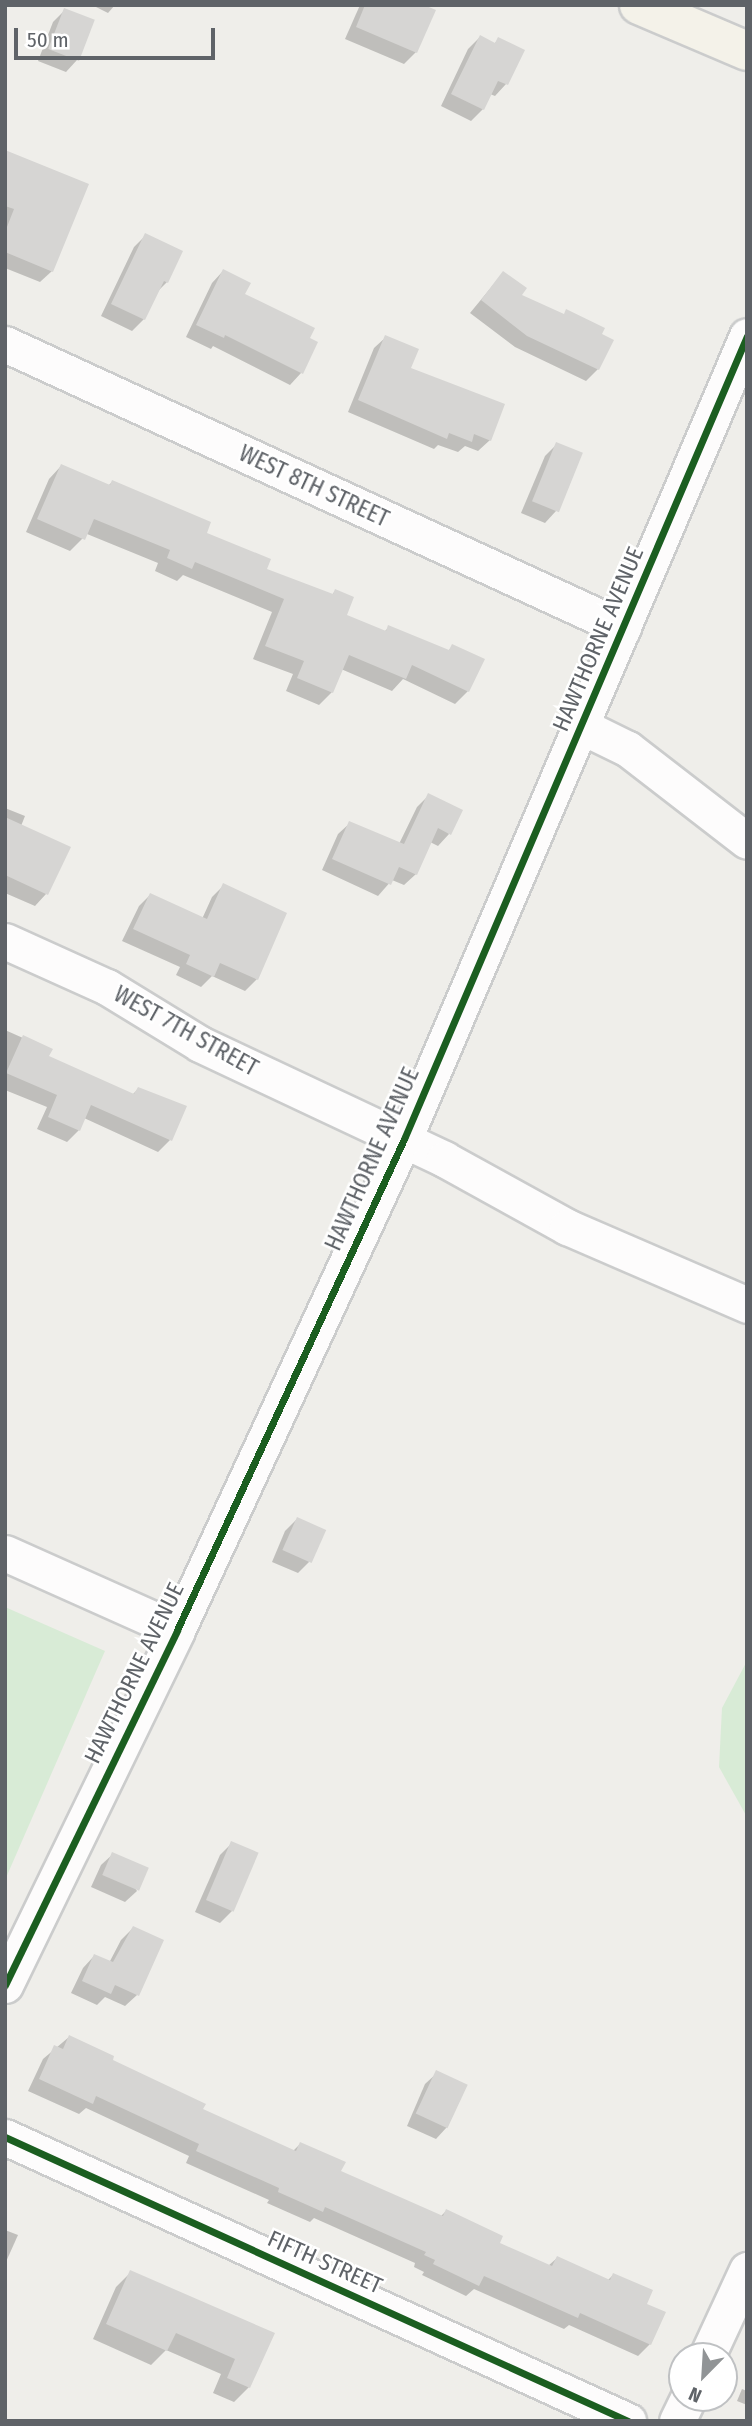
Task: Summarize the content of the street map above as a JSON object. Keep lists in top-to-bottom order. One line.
{"streets":{"street":["WEST 8TH STREET","HAWTHORNE AVENUE","WEST 7TH STREET","FIFTH STREET"]},"crossings":[["WEST 8TH STREET","HAWTHORNE AVENUE"],["HAWTHORNE AVENUE","WEST 7TH STREET"]],"scale_bar":"50 m","north":"bottom left"}
